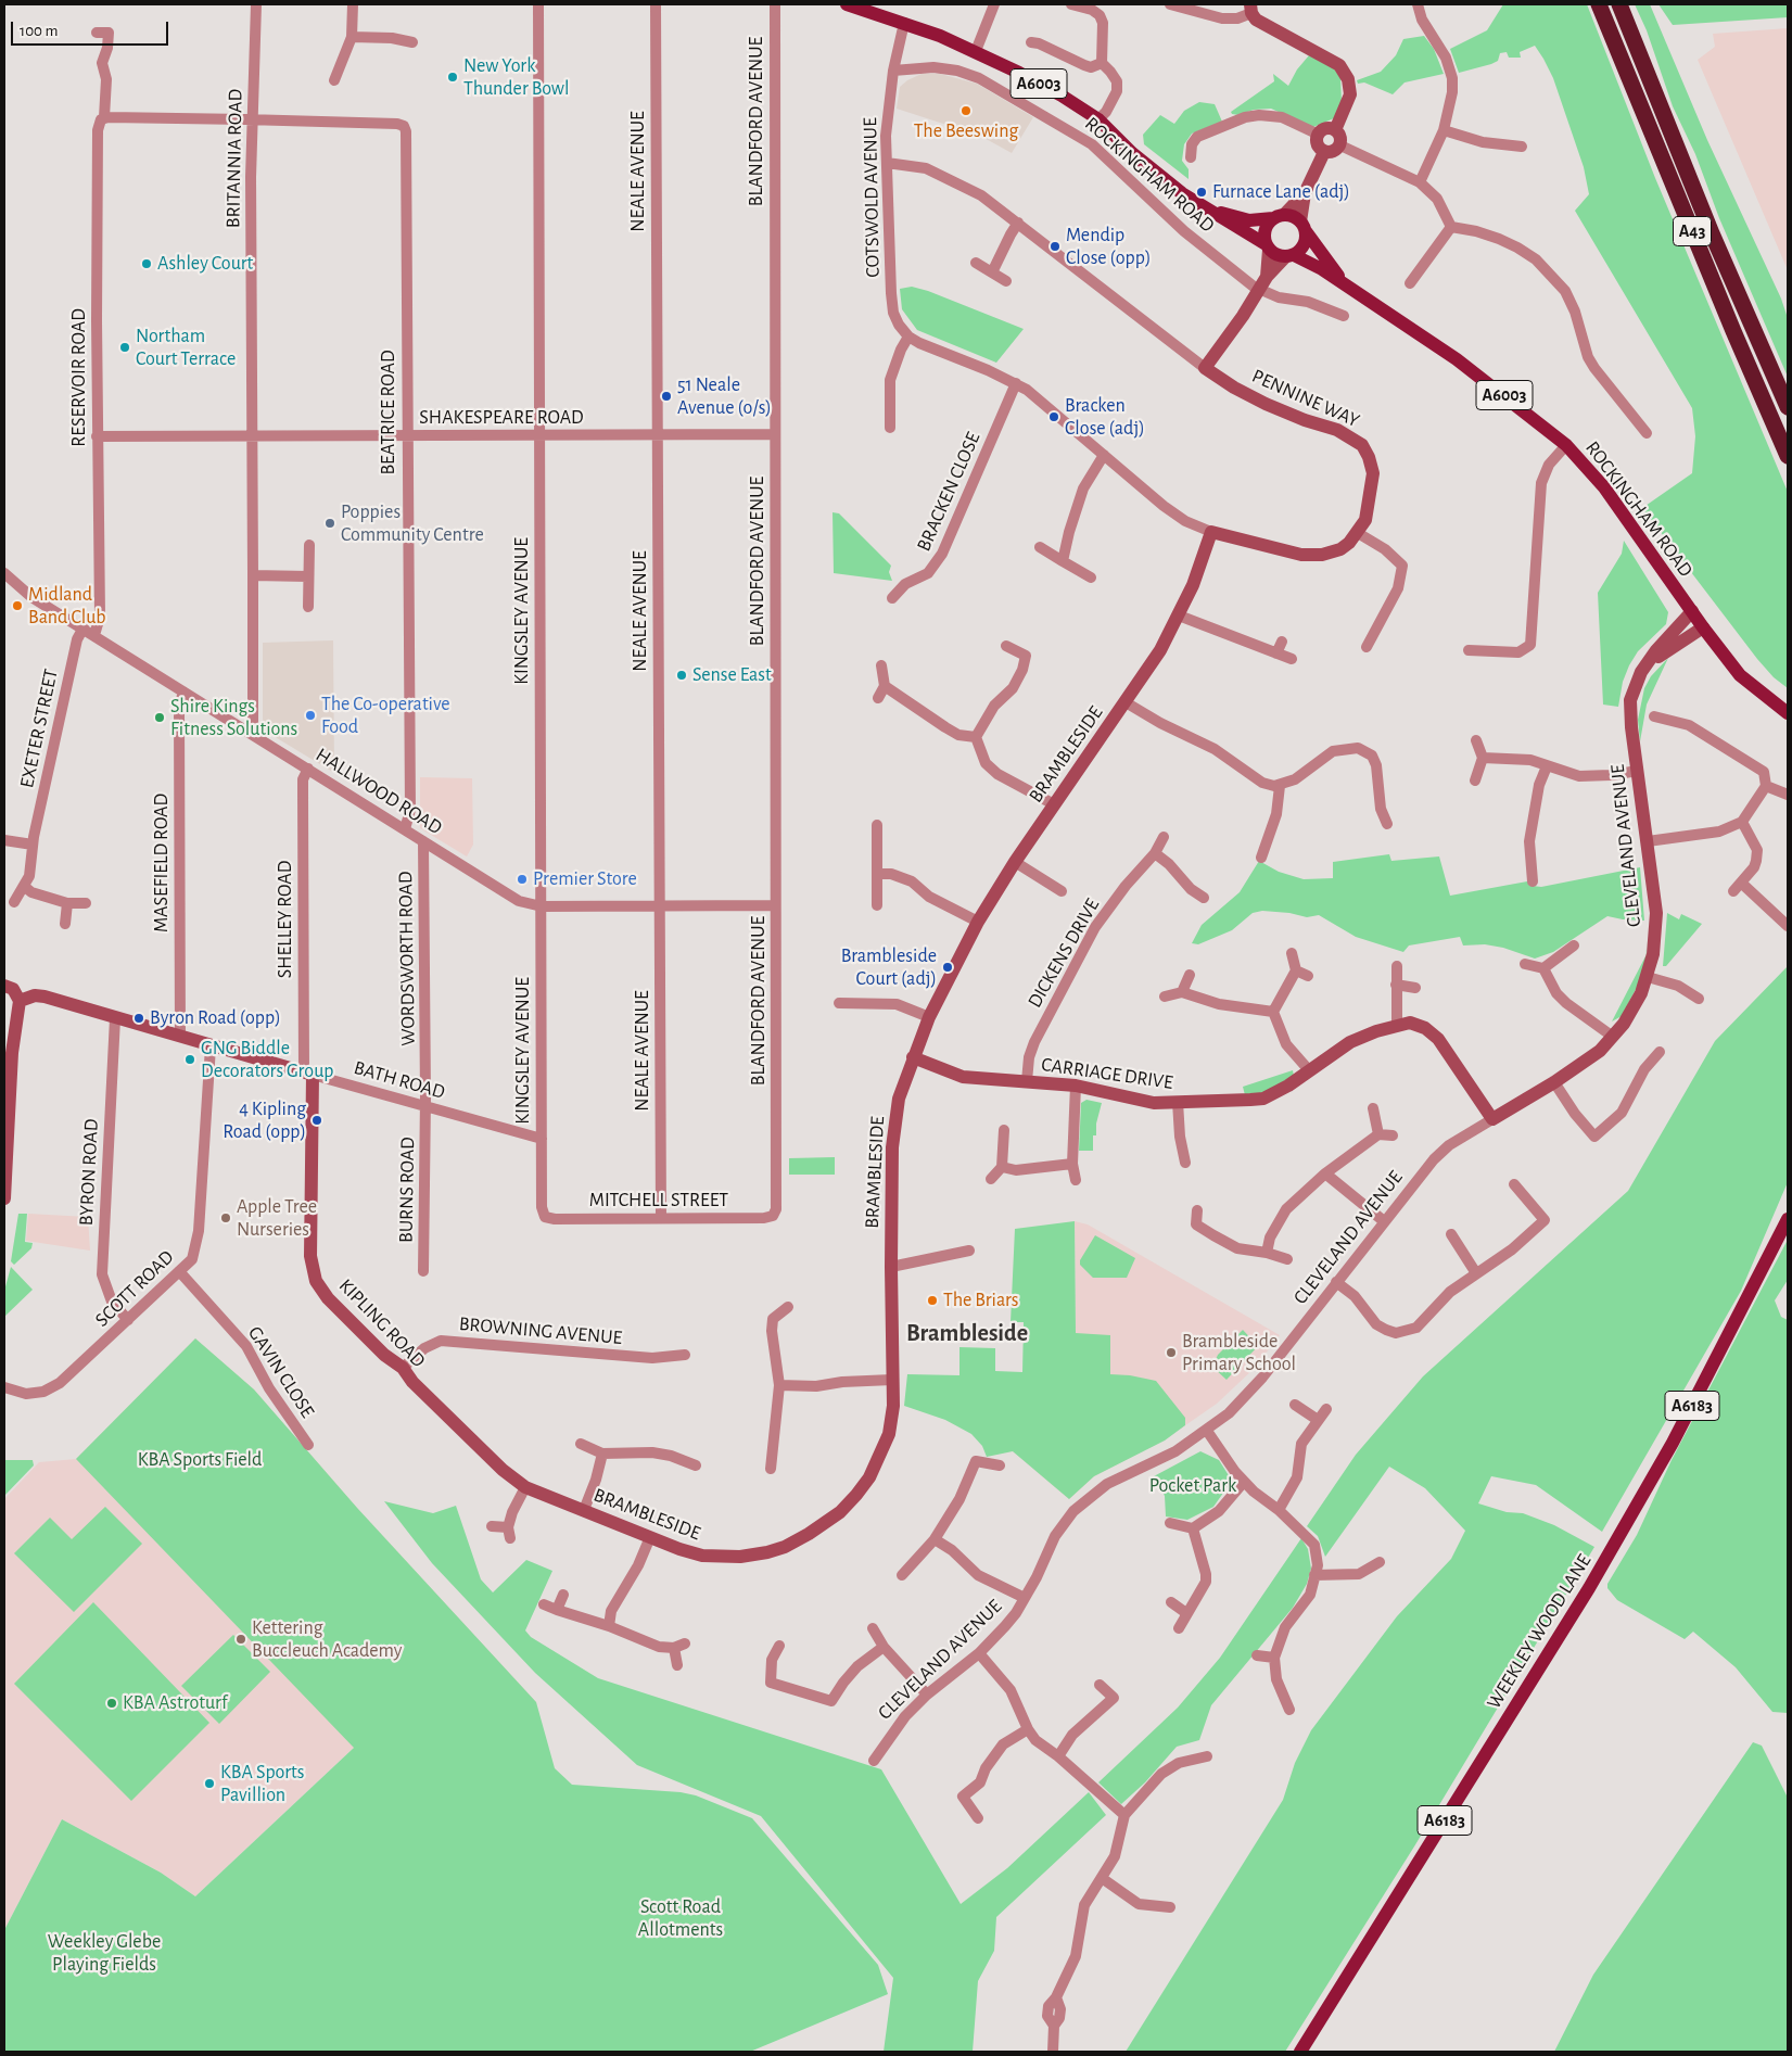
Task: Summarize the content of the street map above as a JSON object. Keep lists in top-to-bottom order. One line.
{"streets":{"highway":["A43"],"main road":["A6003","ROCKINGHAM ROAD","A6183","WEEKLEY WOOD LANE"],"street":["BLANDFORD AVENUE","BRITANNIA ROAD","NEALE AVENUE","COTSWOLD AVENUE","RESERVOIR ROAD","PENNINE WAY","BEATRICE ROAD","SHAKESPEARE ROAD","BRACKEN CLOSE","KINGSLEY AVENUE","EXETER STREET","BRAMBLESIDE","HALLWOOD ROAD","CLEVELAND AVENUE","MASEFIELD ROAD","SHELLEY ROAD","DICKENS DRIVE","WORDSWORTH ROAD","CARRIAGE DRIVE","BATH ROAD","BYRON ROAD","BURNS ROAD","MITCHELL STREET","SCOTT ROAD","KIPLING ROAD","BROWNING AVENUE","GAVIN CLOSE"]},"crossings":[["BLANDFORD AVENUE","SHAKESPEARE ROAD"],["BLANDFORD AVENUE","HALLWOOD ROAD"],["BLANDFORD AVENUE","MITCHELL STREET"],["BRITANNIA ROAD","BEATRICE ROAD"],["BRITANNIA ROAD","SHAKESPEARE ROAD"],["BRITANNIA ROAD","HALLWOOD ROAD"],["NEALE AVENUE","SHAKESPEARE ROAD"],["NEALE AVENUE","HALLWOOD ROAD"],["NEALE AVENUE","MITCHELL STREET"],["ROCKINGHAM ROAD","COTSWOLD AVENUE"],["ROCKINGHAM ROAD","CLEVELAND AVENUE"],["COTSWOLD AVENUE","PENNINE WAY"],["RESERVOIR ROAD","SHAKESPEARE ROAD"],["RESERVOIR ROAD","HALLWOOD ROAD"],["PENNINE WAY","BRACKEN CLOSE"],["PENNINE WAY","BRAMBLESIDE"],["BEATRICE ROAD","SHAKESPEARE ROAD"],["BEATRICE ROAD","HALLWOOD ROAD"],["SHAKESPEARE ROAD","KINGSLEY AVENUE"],["KINGSLEY AVENUE","HALLWOOD ROAD"],["KINGSLEY AVENUE","BATH ROAD"],["KINGSLEY AVENUE","MITCHELL STREET"],["EXETER STREET","HALLWOOD ROAD"],["BRAMBLESIDE","CARRIAGE DRIVE"],["BRAMBLESIDE","KIPLING ROAD"],["HALLWOOD ROAD","MASEFIELD ROAD"],["HALLWOOD ROAD","SHELLEY ROAD"],["HALLWOOD ROAD","WORDSWORTH ROAD"],["CLEVELAND AVENUE","CARRIAGE DRIVE"],["MASEFIELD ROAD","BATH ROAD"],["SHELLEY ROAD","BATH ROAD"],["SHELLEY ROAD","KIPLING ROAD"],["DICKENS DRIVE","CARRIAGE DRIVE"],["WORDSWORTH ROAD","BATH ROAD"],["WORDSWORTH ROAD","BURNS ROAD"],["BATH ROAD","BYRON ROAD"],["BATH ROAD","BURNS ROAD"],["BATH ROAD","SCOTT ROAD"],["BATH ROAD","KIPLING ROAD"],["BYRON ROAD","SCOTT ROAD"],["SCOTT ROAD","GAVIN CLOSE"],["KIPLING ROAD","BROWNING AVENUE"]],"districts":["Brambleside"],"parks":["KBA Sports Field","Pocket Park","Scott Road Allotments","Weekley Glebe Playing Fields"],"places":["New York Thunder Bowl","The Beeswing","Furnace Lane (adj)","Mendip Close (opp)","Ashley Court","Northam Court Terrace","51 Neale Avenue (o/s)","Bracken Close (adj)","Poppies Community Centre","Midland Band Club","Sense East","The Co-operative Food","Shire Kings Fitness Solutions","Premier Store","Brambleside Court (adj)","Byron Road (opp)","GNG Biddle Decorators Group","4 Kipling Road (opp)","Apple Tree Nurseries","The Briars","Brambleside Primary School","Kettering Buccleuch Academy","KBA Astroturf","KBA Sports Pavillion"],"scale_bar":"100 m"}
